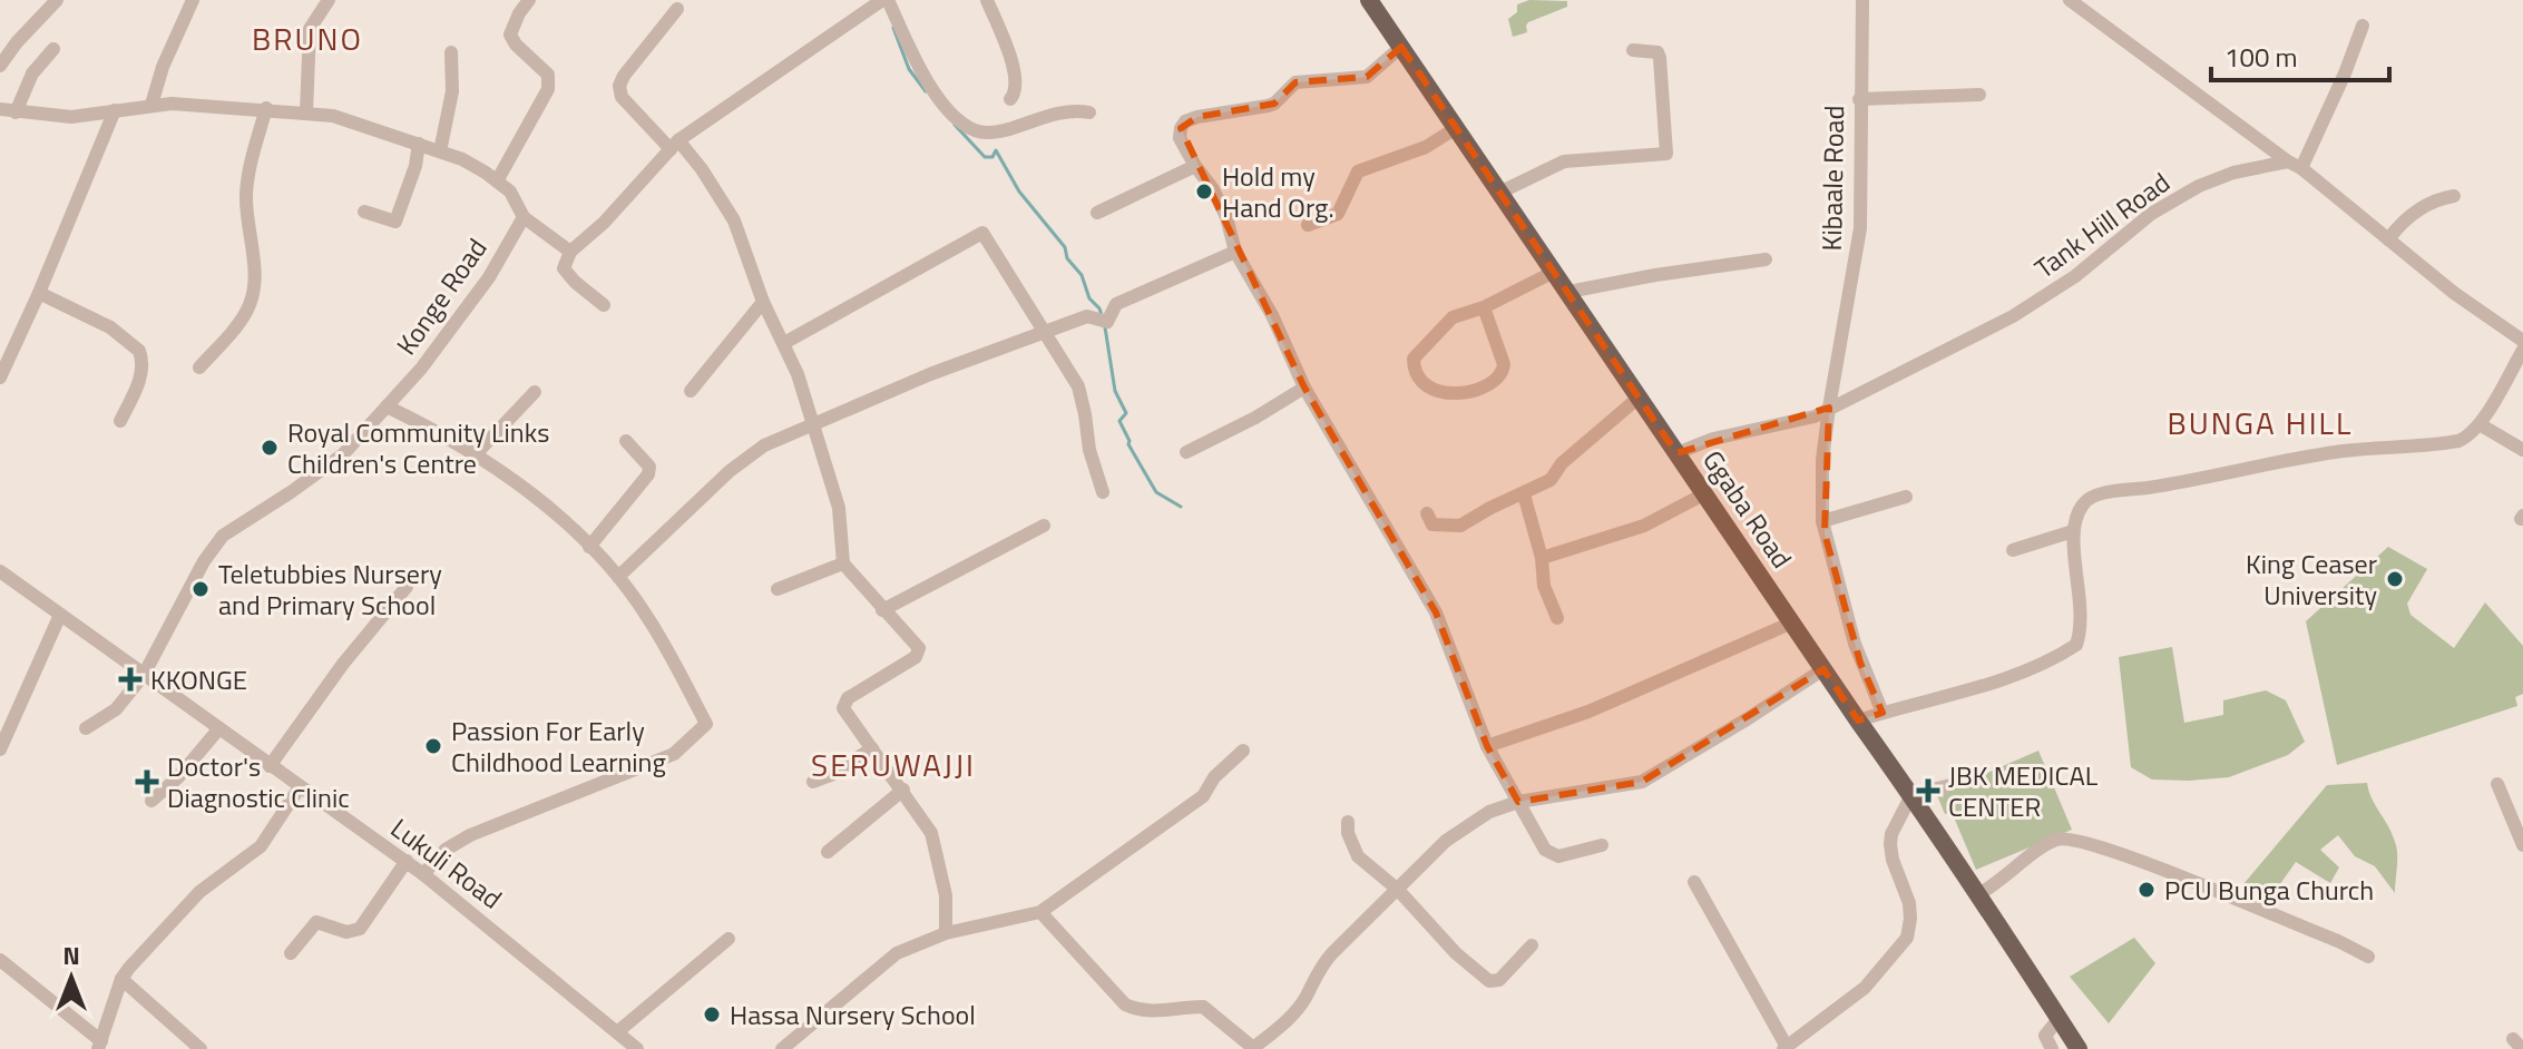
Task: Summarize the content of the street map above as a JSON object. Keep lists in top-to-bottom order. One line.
{"streets":{"main road":["Ggaba Road"],"street":["Kibaale Road","Tank Hill Road","Konge Road","Lukuli Road"]},"crossings":[["Kibaale Road","Tank Hill Road"],["Tank Hill Road","Ggaba Road"],["Konge Road","Lukuli Road"]],"districts":["BRUNO","BUNGA HILL","SERUWAJJI"],"places":{"other":["Hold my Hand Org.","Royal Community Links Children's Centre","King Ceaser University","Teletubbies Nursery and Primary School","Passion For Early Childhood Learning","PCU Bunga Church","Hassa Nursery School"],"health":["KKONGE","Doctor's Diagnostic Clinic","JBK MEDICAL CENTER"]},"scale_bar":"100 m","north":"top"}
